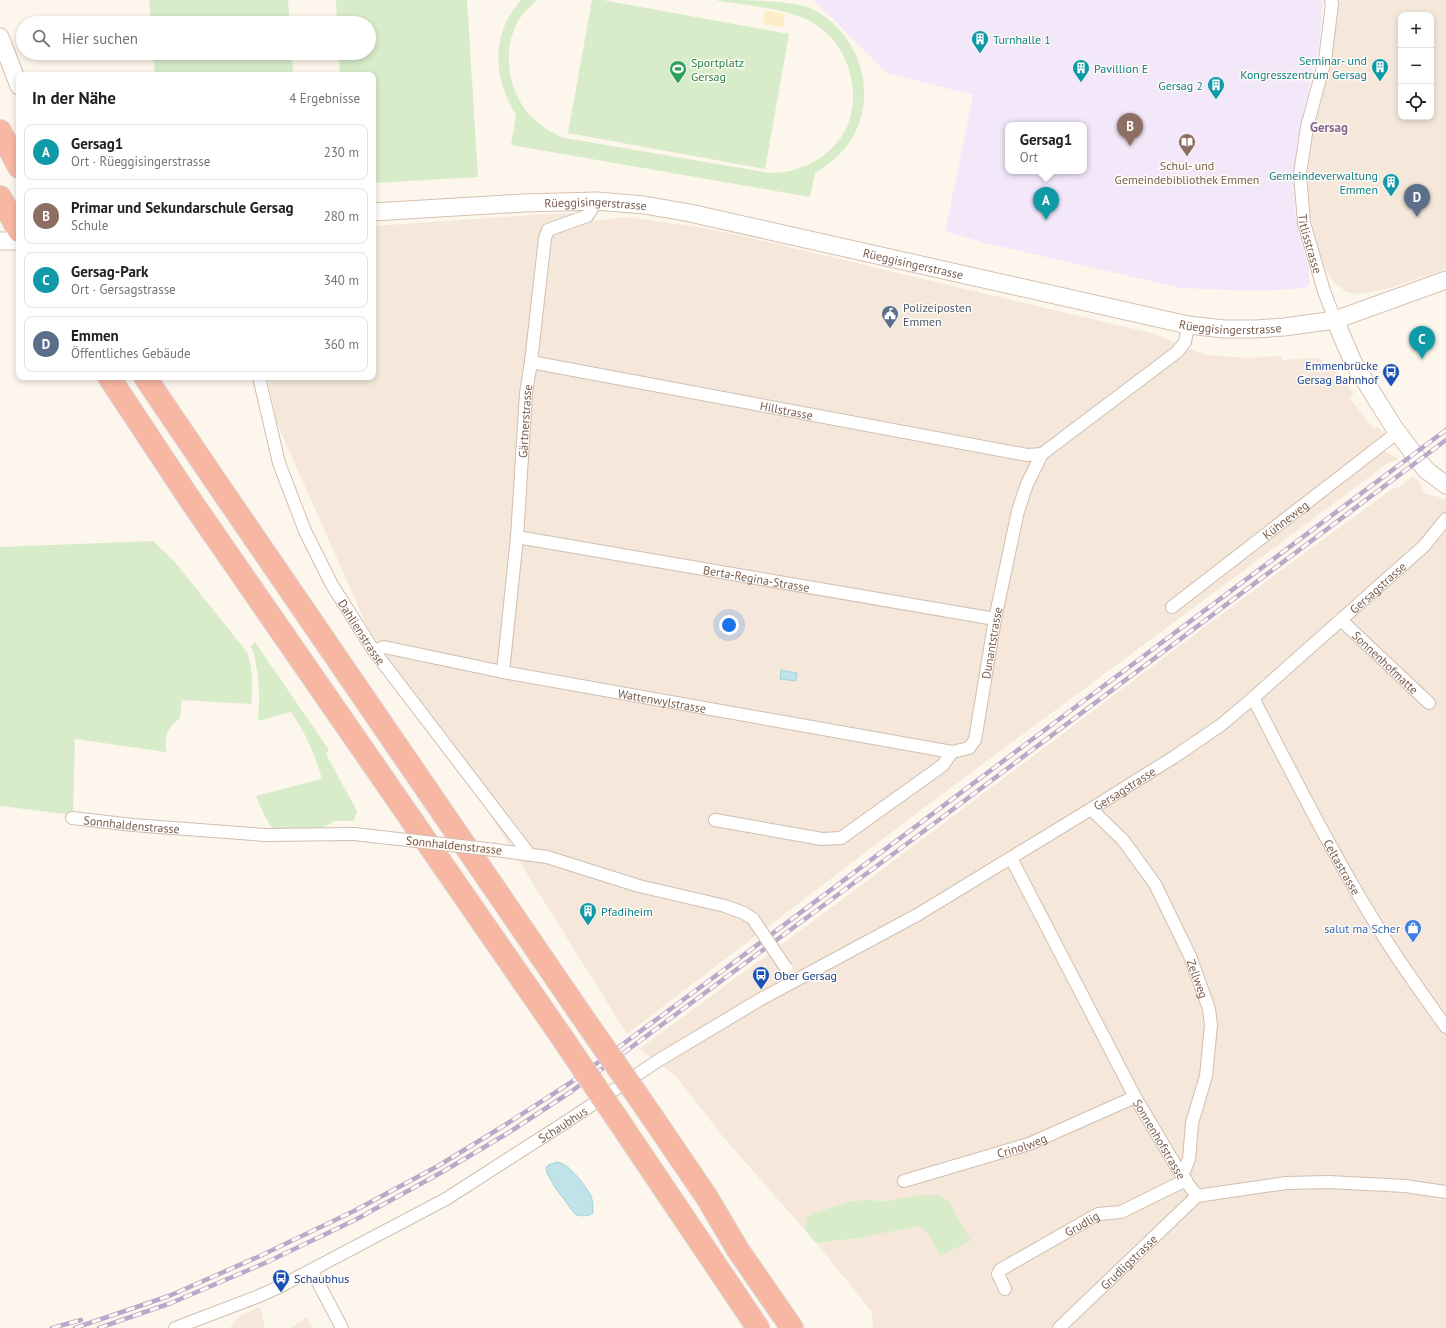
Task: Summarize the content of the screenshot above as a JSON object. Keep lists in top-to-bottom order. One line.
{"streets":{"street":["Rüeggisingerstrasse","Titlisstrasse","Hillstrasse","Gärtnerstrasse","Kühneweg","Berta-Regina-Strasse","Gersagstrasse","Dahlienstrasse","Dunantstrasse","Sonnenhofmatte","Wattenwylstrasse","Sonnhaldenstrasse","Celtastrasse","Zellweg","Schaubhus","Sonnenhofstrasse","Crinolweg","Grudlig","Grudligstrasse"]},"crossings":[["Rüeggisingerstrasse","Titlisstrasse"],["Rüeggisingerstrasse","Gärtnerstrasse"],["Rüeggisingerstrasse","Dunantstrasse"],["Hillstrasse","Gärtnerstrasse"],["Hillstrasse","Dunantstrasse"],["Gärtnerstrasse","Berta-Regina-Strasse"],["Gärtnerstrasse","Wattenwylstrasse"],["Berta-Regina-Strasse","Dunantstrasse"],["Gersagstrasse","Sonnenhofmatte"],["Gersagstrasse","Sonnhaldenstrasse"],["Gersagstrasse","Celtastrasse"],["Gersagstrasse","Zellweg"],["Gersagstrasse","Schaubhus"],["Gersagstrasse","Sonnenhofstrasse"],["Dahlienstrasse","Wattenwylstrasse"],["Dahlienstrasse","Sonnhaldenstrasse"],["Dunantstrasse","Wattenwylstrasse"],["Zellweg","Sonnenhofstrasse"],["Zellweg","Grudlig"],["Sonnenhofstrasse","Crinolweg"],["Sonnenhofstrasse","Grudlig"],["Sonnenhofstrasse","Grudligstrasse"]],"districts":["Gersag"],"places":{"building":["Turnhalle 1","Seminar- und Kongresszentrum Gersag","Pavillion E","Gersag 2","Gemeindeverwaltung Emmen","Pfadiheim"],"sports":["Sportplatz Gersag"],"library":["Schul- und Gemeindebibliothek Emmen"],"public building":["Polizeiposten Emmen"],"bus stop":["Emmenbrücke Gersag Bahnhof","Ober Gersag","Schaubhus"],"shop":["salut ma Scher"]},"page":{"map_buttons":["+","−"],"search":"Hier suchen","heading":["In der Nähe","4 Ergebnisse"],"pins":["B","D","A","C"],"popup":["Gersag1","Ort"],"list":[{"mark":"A","name":"Gersag1","note":"Ort · Rüeggisingerstrasse","value":"230 m"},{"mark":"B","name":"Primar und Sekundarschule Gersag","note":"Schule","value":"280 m"},{"mark":"C","name":"Gersag-Park","note":"Ort · Gersagstrasse","value":"340 m"},{"mark":"D","name":"Emmen","note":"Öffentliches Gebäude","value":"360 m"}]}}
